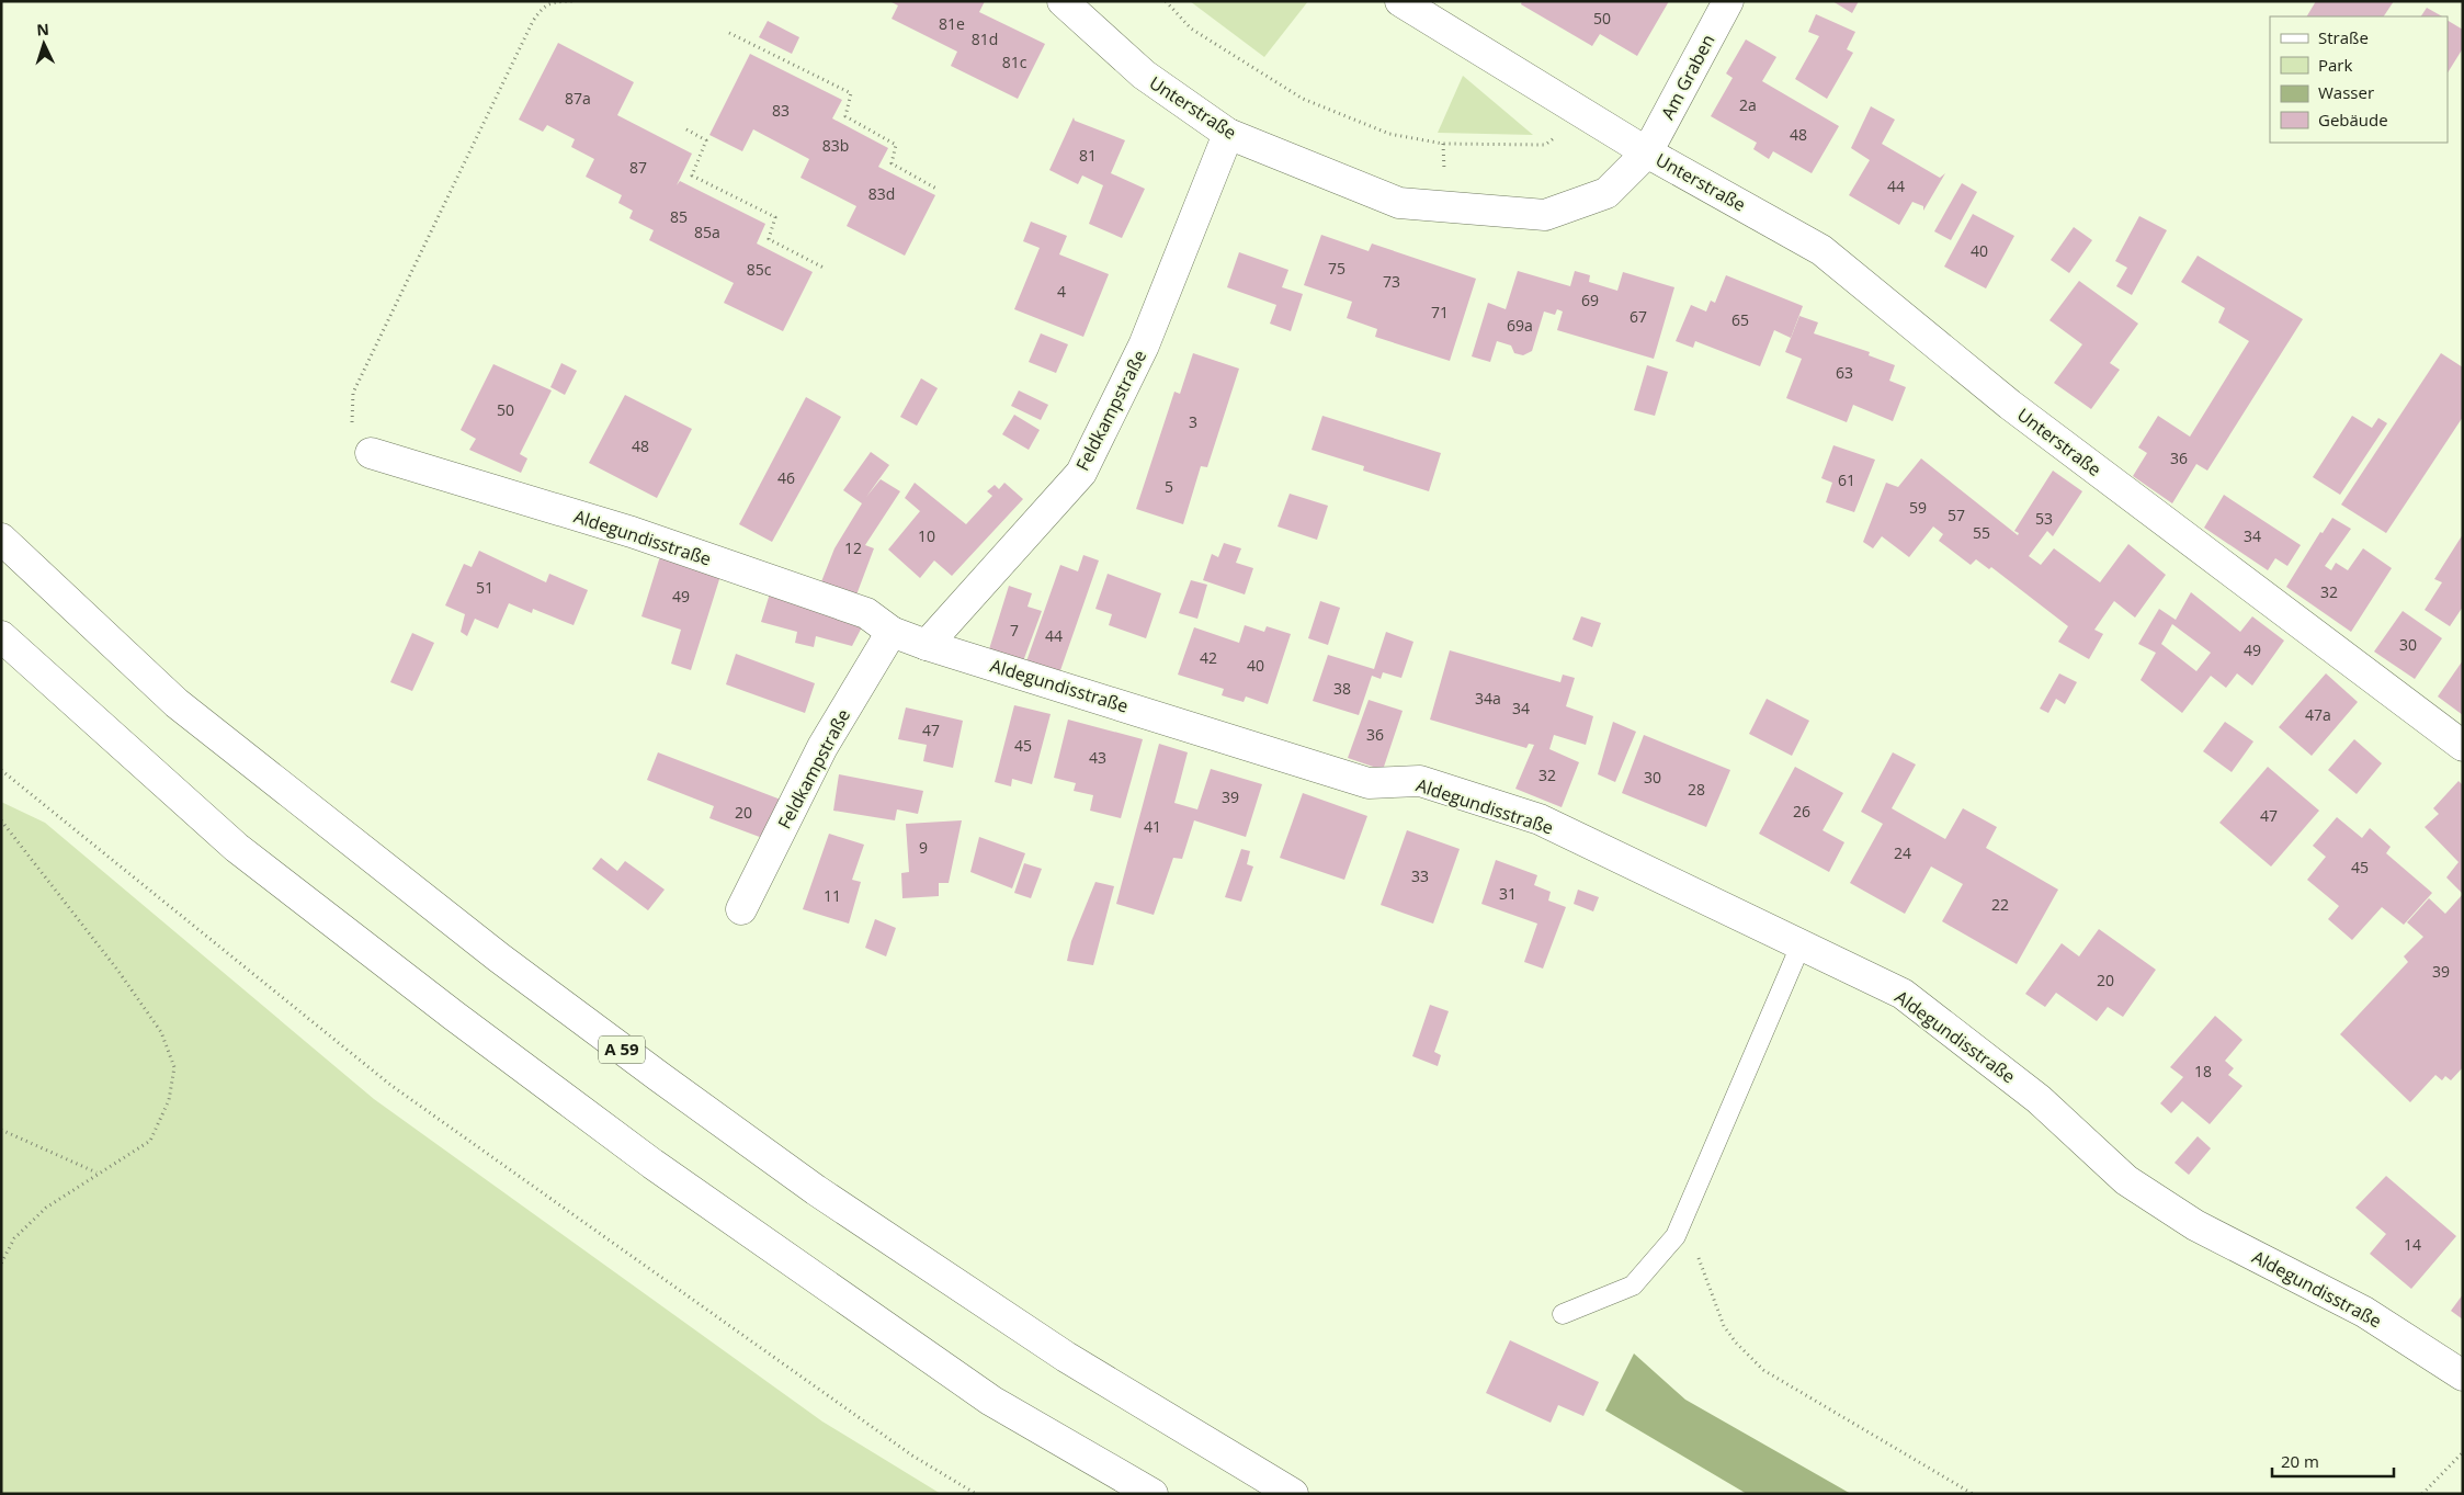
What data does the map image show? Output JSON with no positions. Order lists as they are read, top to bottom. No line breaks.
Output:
{"streets":{"main road":["Am Graben","Unterstraße","Feldkampstraße","Aldegundisstraße","A 59"]},"crossings":[["Am Graben","Unterstraße"],["Unterstraße","Feldkampstraße"],["Feldkampstraße","Aldegundisstraße"]],"house_numbers":["50","81e","81d","81c","87a","2a","83","48","83b","81","87","44","83d","85","85a","40","75","85c","73","4","69","71","67","65","69a","63","50","3","48","36","46","61","5","59","57","53","55","10","34","12","51","32","49","7","44","30","49","42","40","38","34a","34","47a","47","36","45","43","32","30","28","39","26","20","47","41","9","24","45","33","31","11","22","39","20","18","14"],"legend":["Straße","Park","Wasser","Gebäude"],"scale_bar":"20 m","north":"top"}
